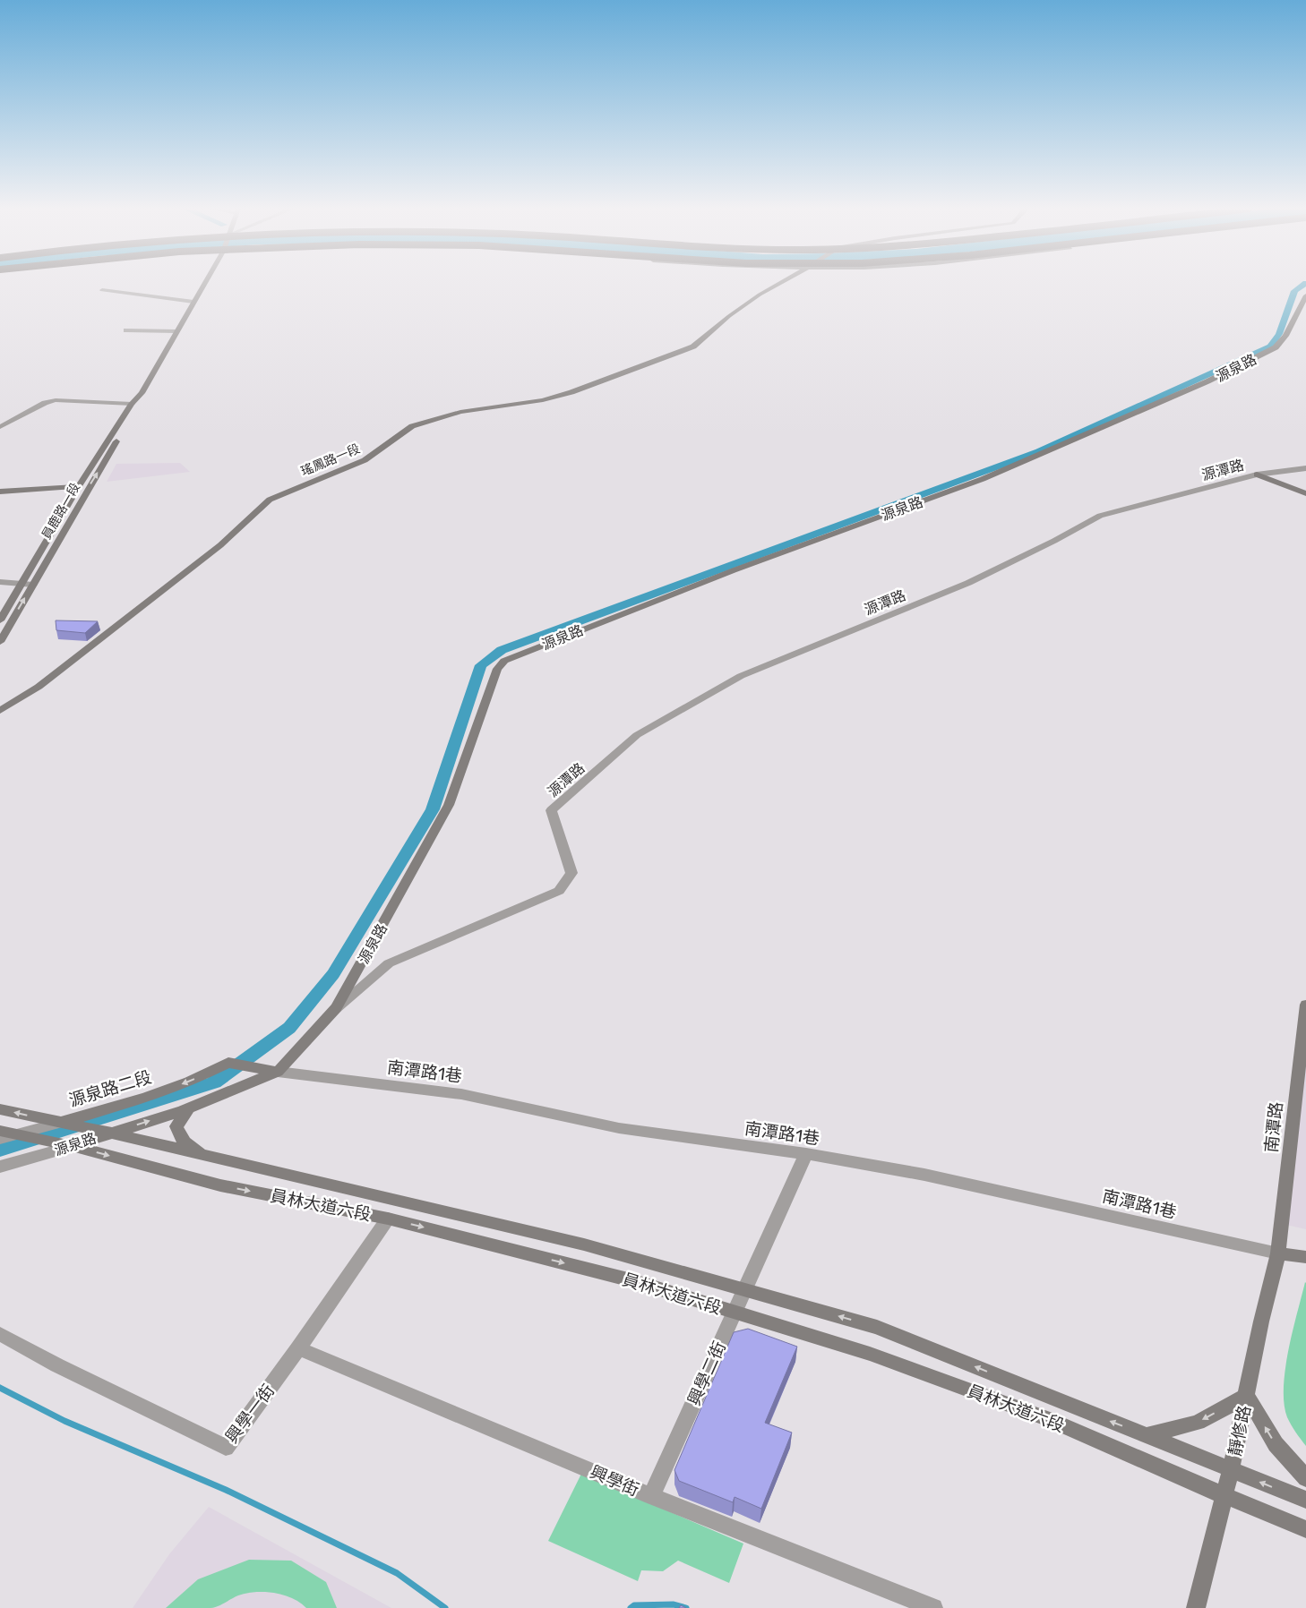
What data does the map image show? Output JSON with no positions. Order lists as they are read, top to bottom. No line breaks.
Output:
{"streets":{"main road":["源泉路","瑤鳳路一段","員鹿路一段","源泉路二段","南潭路","員林大道六段","靜修路"],"street":["源潭路","南潭路1巷","興學二街","興學一街","興學街"]},"crossings":[["源泉路","源潭路"],["源泉路","南潭路1巷"],["源泉路","源泉路二段"],["源泉路","員林大道六段"],["南潭路1巷","源泉路二段"],["南潭路1巷","南潭路"],["南潭路1巷","興學二街"],["南潭路1巷","靜修路"],["源泉路二段","員林大道六段"],["南潭路","靜修路"],["員林大道六段","興學二街"],["員林大道六段","興學一街"],["員林大道六段","靜修路"],["興學二街","興學街"],["興學一街","興學街"]],"one_way":["源泉路二段"]}
